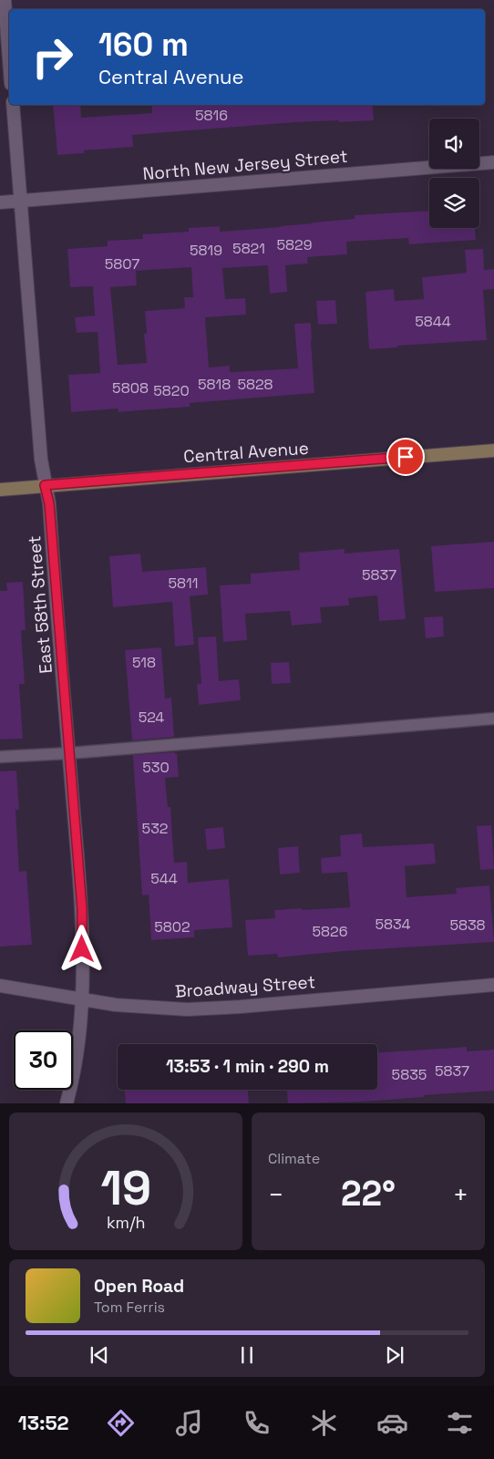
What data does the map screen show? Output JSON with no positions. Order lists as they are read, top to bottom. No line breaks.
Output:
{"streets":{"main road":["Central Avenue"],"street":["North New Jersey Street","East 58th Street","Broadway Street"]},"crossings":[["North New Jersey Street","East 58th Street"],["Central Avenue","East 58th Street"],["East 58th Street","Broadway Street"]],"house_numbers":["5816","5829","5821","5819","5807","5844","5818","5828","5808","5820","5837","5811","518","524","530","532","544","5834","5838","5802","5826","5837","5835"],"page":{"turn":["160 m","Central Avenue"],"limit":"30","trip":"13:53 · 1 min · 290 m","tile":"Climate","heat":["−","22°","+"],"song":["Open Road","Tom Ferris"],"tabs":"13:52","gauge":["19","km/h"]}}
